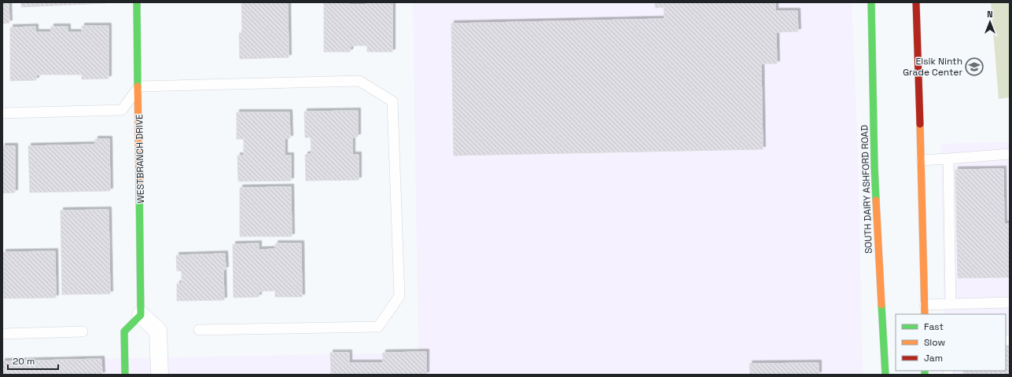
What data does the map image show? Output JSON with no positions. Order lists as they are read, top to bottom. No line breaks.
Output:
{"streets":{"main road":["WESTBRANCH DRIVE","SOUTH DAIRY ASHFORD ROAD"]},"places":{"school or university":["Elsik Ninth Grade Center"]},"legend":["Fast","Slow","Jam"],"scale_bar":"20 m","north":"top"}
